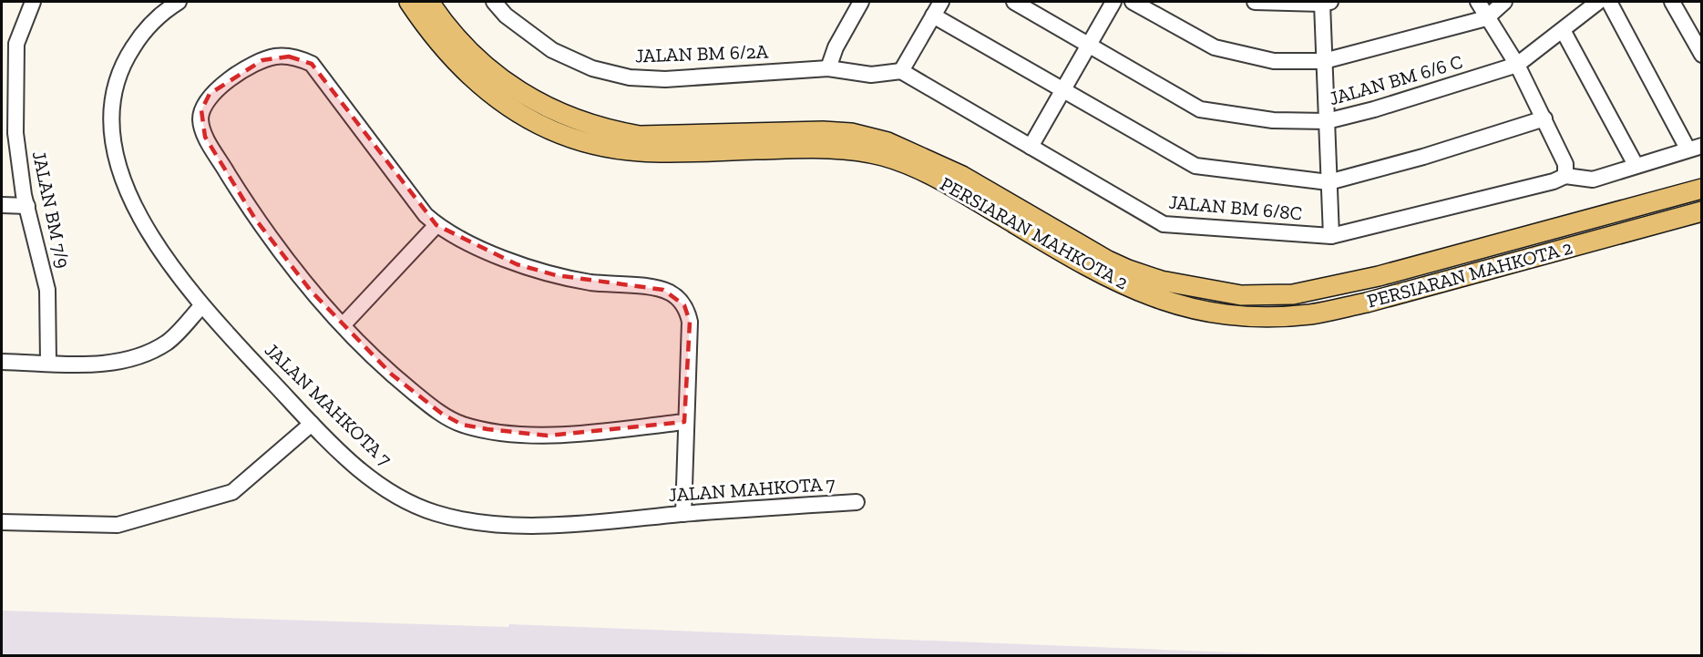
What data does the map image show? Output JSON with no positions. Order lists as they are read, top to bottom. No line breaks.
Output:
{"streets":{"main road":["PERSIARAN MAHKOTA 2"],"street":["JALAN BM 6/2A","JALAN BM 6/6 C","JALAN BM 6/8C","JALAN BM 7/9","JALAN MAHKOTA 7"]},"crossings":[["JALAN BM 6/2A","JALAN BM 6/8C"]]}
